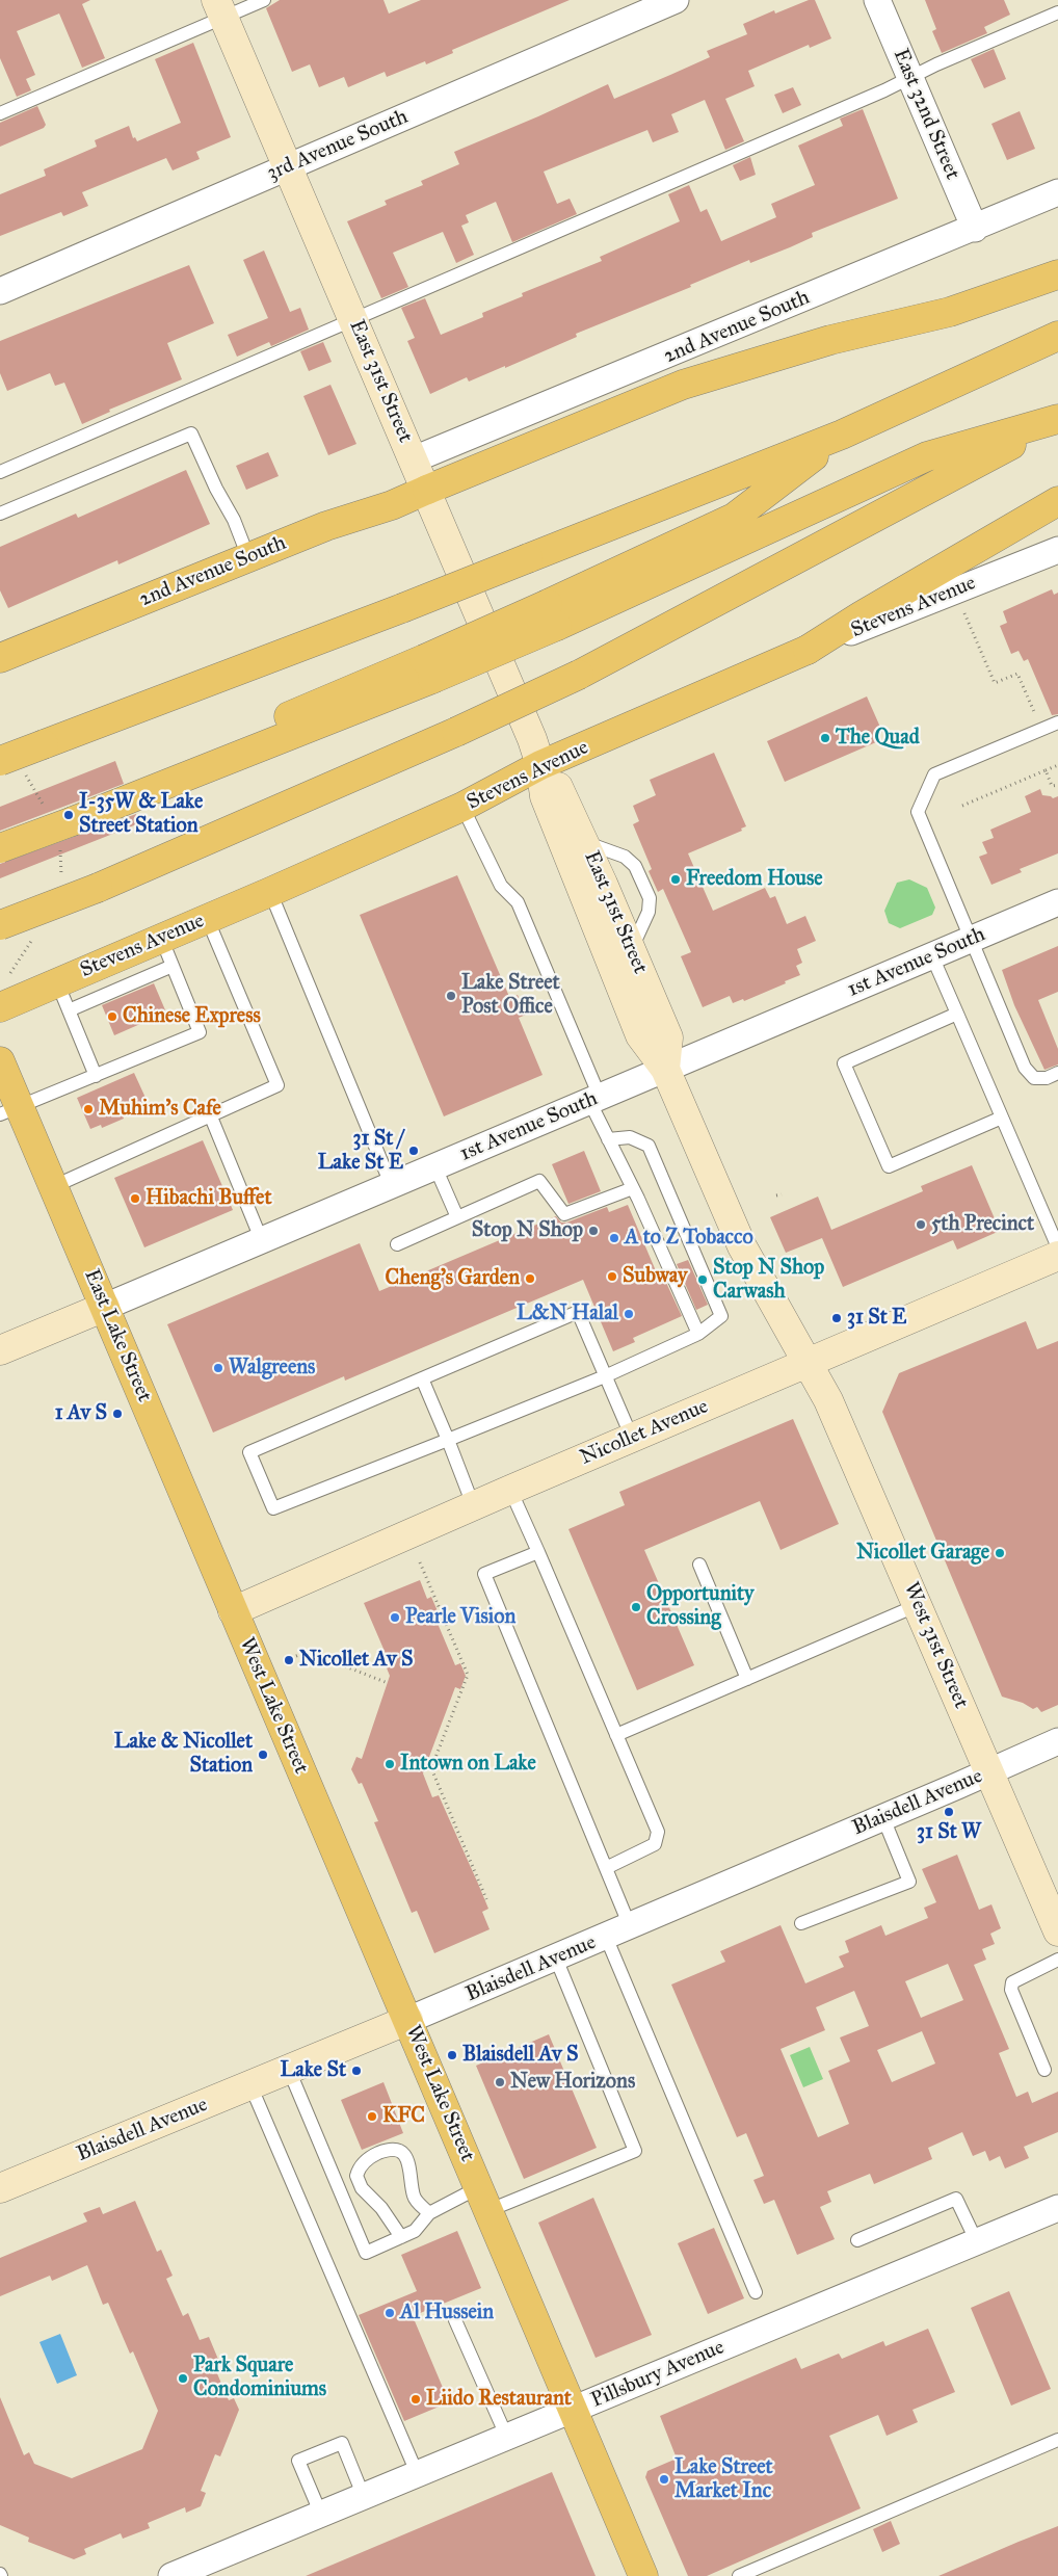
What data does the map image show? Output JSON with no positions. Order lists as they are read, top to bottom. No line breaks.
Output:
{"streets":{"main road":["2nd Avenue South","Stevens Avenue","East Lake Street","West Lake Street"],"street":["East 32nd Street","3rd Avenue South","East 31st Street","1st Avenue South","Nicollet Avenue","West 31st Street","Blaisdell Avenue","Pillsbury Avenue"]},"crossings":[["East 32nd Street","2nd Avenue South"],["3rd Avenue South","East 31st Street"],["2nd Avenue South","East 31st Street"],["East 31st Street","Stevens Avenue"],["East 31st Street","1st Avenue South"],["East 31st Street","Nicollet Avenue"],["East 31st Street","West 31st Street"],["1st Avenue South","East Lake Street"],["East Lake Street","Nicollet Avenue"],["East Lake Street","West Lake Street"],["Nicollet Avenue","West 31st Street"],["Nicollet Avenue","West Lake Street"],["West 31st Street","Blaisdell Avenue"],["West Lake Street","Blaisdell Avenue"],["West Lake Street","Pillsbury Avenue"]],"places":["The Quad","I-35W & Lake Street Station","Freedom House","Lake Street Post Office","Chinese Express","Muhim's Cafe","31 St / Lake St E","Hibachi Buffet","5th Precinct","Stop N Shop","A to Z Tobacco","Subway","Cheng's Garden","Stop N Shop Carwash","L&N Halal","31 St E","Walgreens","1 Av S","Nicollet Garage","Opportunity Crossing","Pearle Vision","Nicollet Av S","Lake & Nicollet Station","Intown on Lake","31 St W","Blaisdell Av S","Lake St","New Horizons","KFC","Al Hussein","Park Square Condominiums","Liido Restaurant","Lake Street Market Inc"]}
